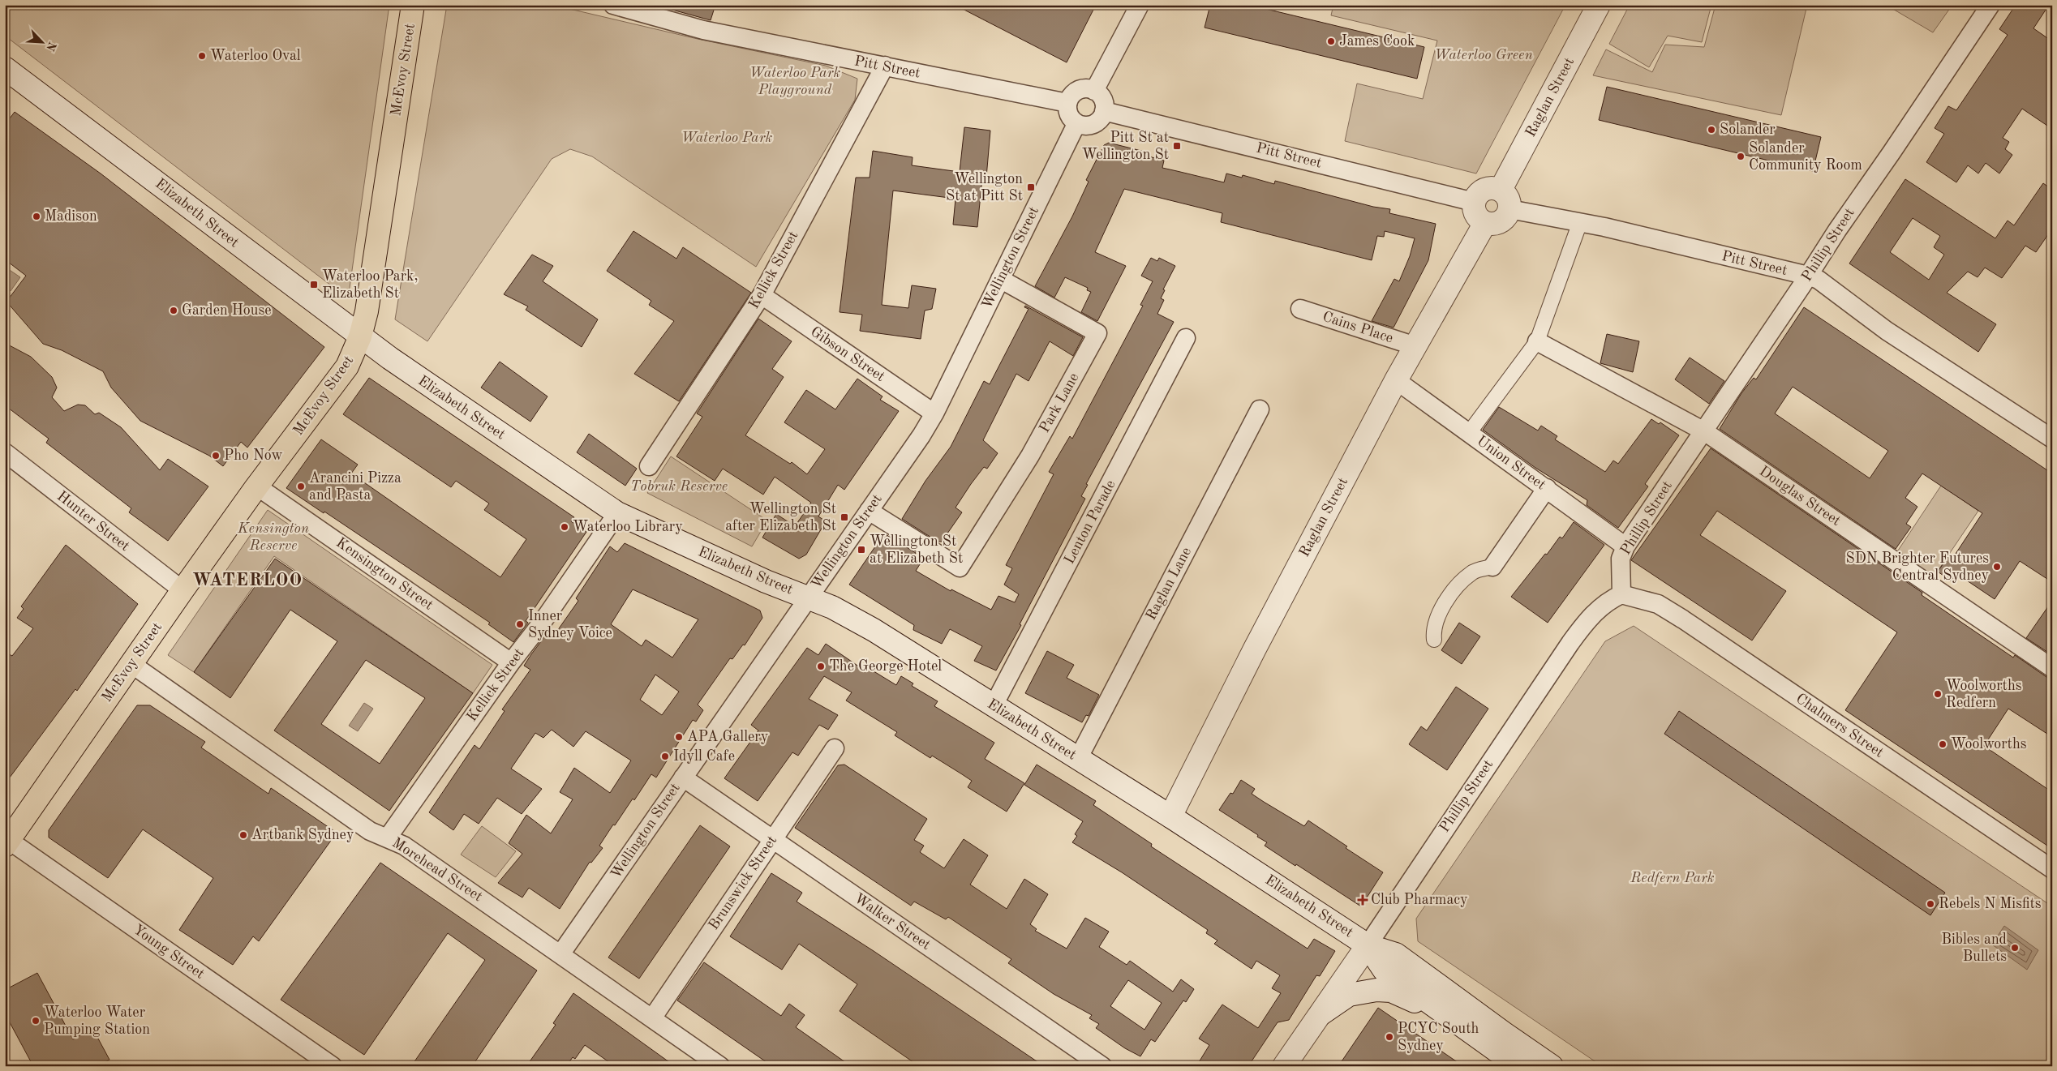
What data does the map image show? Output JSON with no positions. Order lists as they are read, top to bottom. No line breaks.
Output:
{"streets":{"main road":["McEvoy Street","Raglan Street","Elizabeth Street","Phillip Street"],"street":["Pitt Street","Wellington Street","Kellick Street","Cains Place","Gibson Street","Park Lane","Union Street","Douglas Street","Hunter Street","Lenton Parade","Kensington Street","Raglan Lane","Chalmers Street","Morehead Street","Brunswick Street","Walker Street","Young Street"]},"crossings":[["Pitt Street","Raglan Street"],["Pitt Street","Phillip Street"],["Pitt Street","Wellington Street"],["Pitt Street","Kellick Street"],["McEvoy Street","Elizabeth Street"],["McEvoy Street","Hunter Street"],["McEvoy Street","Kensington Street"],["McEvoy Street","Morehead Street"],["McEvoy Street","Young Street"],["Raglan Street","Elizabeth Street"],["Raglan Street","Cains Place"],["Raglan Street","Union Street"],["Elizabeth Street","Phillip Street"],["Elizabeth Street","Wellington Street"],["Elizabeth Street","Kellick Street"],["Elizabeth Street","Lenton Parade"],["Elizabeth Street","Raglan Lane"],["Phillip Street","Union Street"],["Phillip Street","Douglas Street"],["Phillip Street","Chalmers Street"],["Wellington Street","Gibson Street"],["Wellington Street","Park Lane"],["Wellington Street","Morehead Street"],["Wellington Street","Walker Street"],["Kellick Street","Gibson Street"],["Kellick Street","Kensington Street"],["Kellick Street","Morehead Street"],["Morehead Street","Brunswick Street"],["Brunswick Street","Walker Street"]],"districts":["WATERLOO"],"parks":["Waterloo Green","Waterloo Park Playground","Waterloo Park","Tobruk Reserve","Kensington Reserve","Redfern Park"],"places":{"other":["James Cook","Waterloo Oval","Solander","Solander Community Room","Madison","Garden House","Pho Now","Arancini Pizza and Pasta","Waterloo Library","SDN Brighter Futures Central Sydney","Inner Sydney Voice","The George Hotel","Woolworths Redfern","APA Gallery","Woolworths","Idyll Cafe","Artbank Sydney","Rebels N Misfits","Bibles and Bullets","Waterloo Water Pumping Station","PCYC South Sydney"],"transit":["Pitt St at Wellington St","Wellington St at Pitt St","Waterloo Park, Elizabeth St","Wellington St after Elizabeth St","Wellington St at Elizabeth St"],"health":["Club Pharmacy"]},"north":"bottom right"}
